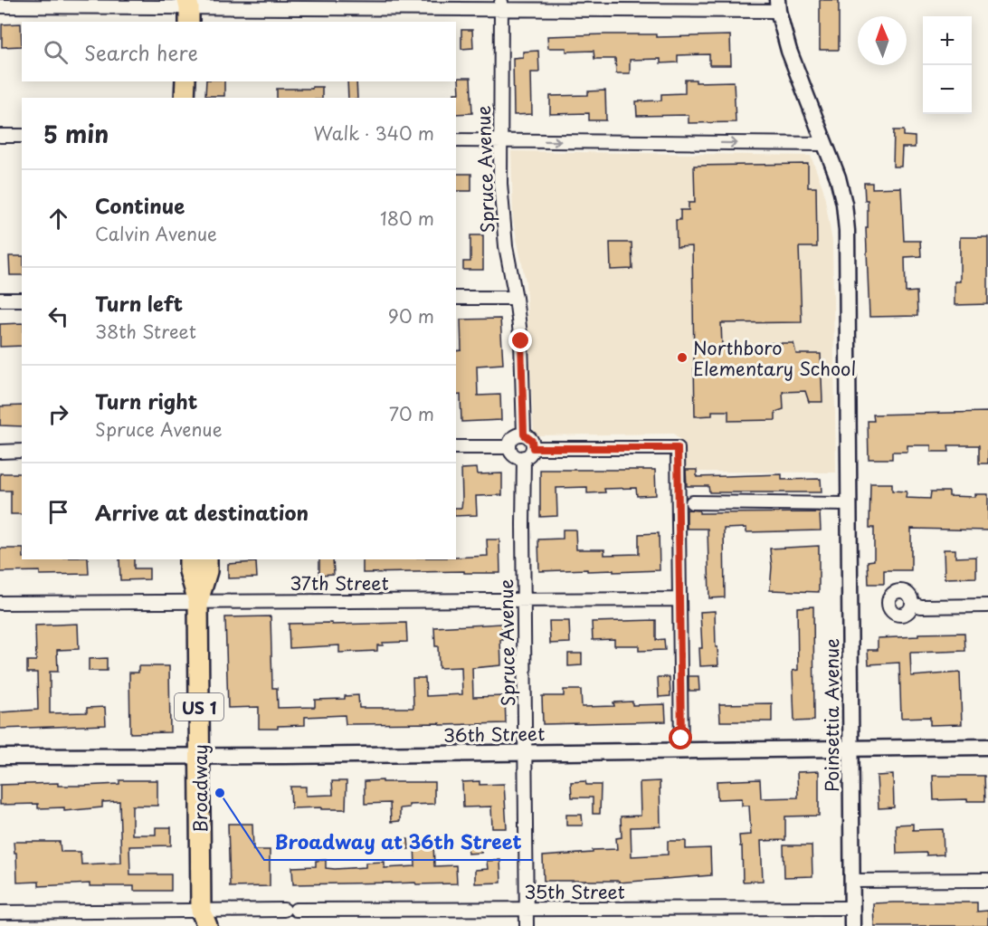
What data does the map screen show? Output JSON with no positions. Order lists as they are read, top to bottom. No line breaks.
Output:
{"streets":{"main road":["US 1","Broadway"],"street":["Spruce Avenue","37th Street","Poinsettia Avenue","36th Street","35th Street"]},"crossings":[["Spruce Avenue","37th Street"],["Spruce Avenue","36th Street"],["Spruce Avenue","35th Street"],["37th Street","Broadway"],["Poinsettia Avenue","36th Street"],["Poinsettia Avenue","35th Street"],["36th Street","Broadway"],["Broadway","35th Street"]],"places":["Northboro Elementary School","Broadway at 36th Street"],"north":"top","page":{"map_buttons":["+","−"],"search":"Search here","heading":["5 min","Walk · 340 m"],"list":[["Continue","Calvin Avenue","180 m"],["Turn left","38th Street","90 m"],["Turn right","Spruce Avenue","70 m"],"Arrive at destination"]}}
